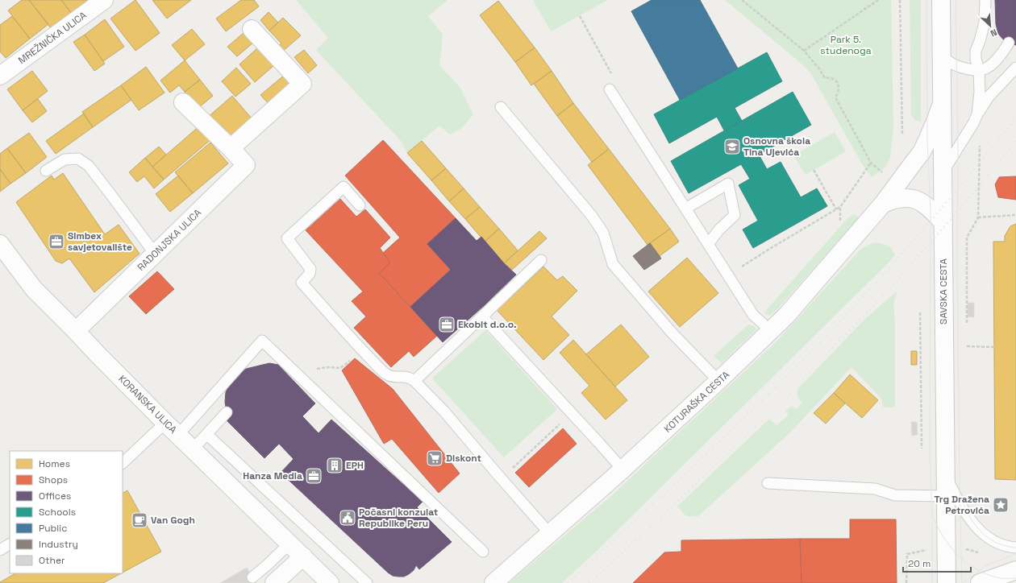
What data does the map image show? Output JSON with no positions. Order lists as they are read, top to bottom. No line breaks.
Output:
{"streets":{"street":["MREŽNIČKA ULICA","RADONJSKA ULICA","SAVSKA CESTA","KOTURAŠKA CESTA","KORANSKA ULICA"]},"crossings":[["RADONJSKA ULICA","KORANSKA ULICA"],["SAVSKA CESTA","KOTURAŠKA CESTA"]],"parks":["Park 5. studenoga"],"places":{"school or university":["Osnovna škola Tina Ujevića"],"office":["Simbex savjetovalište","Ekobit d.o.o.","Hanza Media"],"supermarket":["Diskont"],"building":["EPH"],"place":["Trg Dražena Petrovića"],"public building":["Počasni konzulat Republike Peru"],"cafe":["Van Gogh"]},"legend":["Homes","Shops","Offices","Schools","Public","Industry","Other"],"scale_bar":"20 m","north":"bottom right"}
